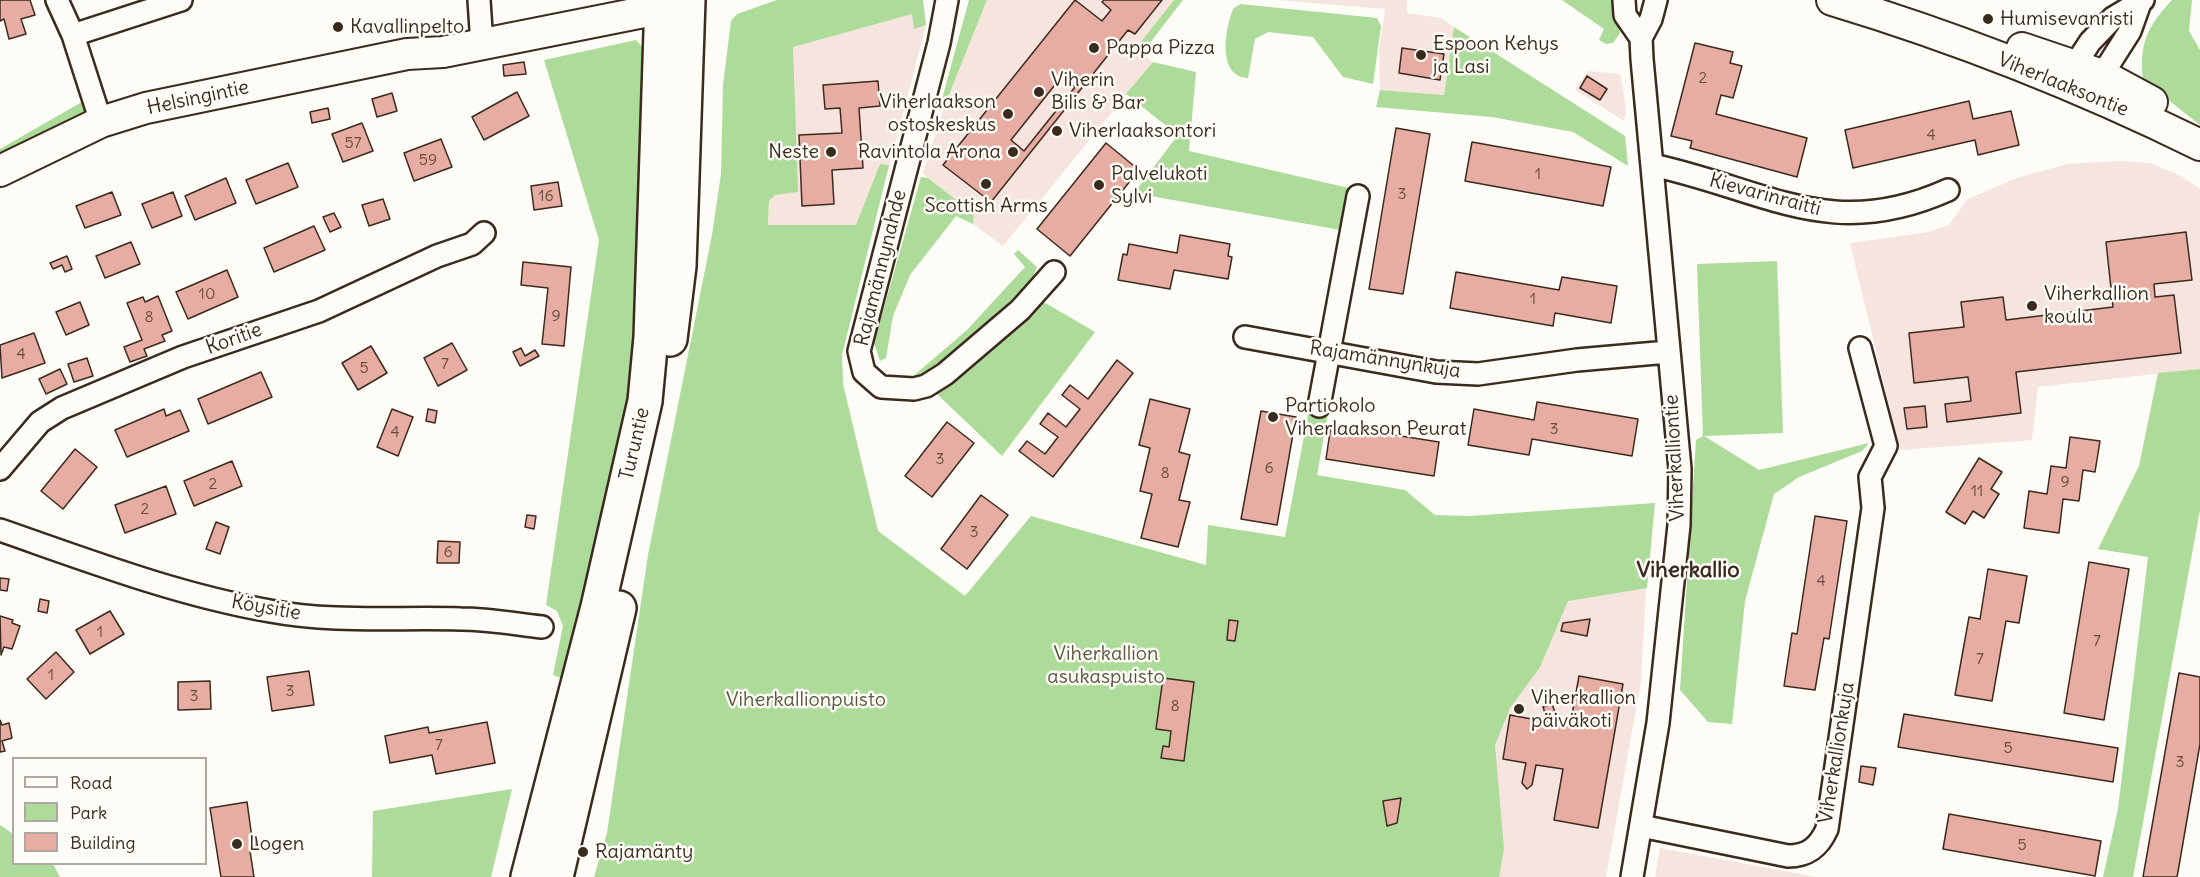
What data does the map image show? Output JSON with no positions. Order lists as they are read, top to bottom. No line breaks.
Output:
{"streets":{"main road":["Viherlaaksontie","Helsingintie","Turuntie"],"street":["Kievarinraitti","Rajamännynahde","Koritie","Rajamännynkuja","Viherkalliontie","Köysitie","Viherkallionkuja"]},"crossings":[["Helsingintie","Turuntie"],["Kievarinraitti","Viherkalliontie"],["Rajamännynkuja","Viherkalliontie"],["Viherkalliontie","Viherkallionkuja"]],"districts":["Viherkallio"],"parks":["Viherkallion asukaspuisto","Viherkallionpuisto"],"places":["Humisevanristi","Kavallinpelto","Pappa Pizza","Espoon Kehys ja Lasi","Viherin Bilis & Bar","Viherlaakson ostoskeskus","Viherlaaksontori","Neste","Ravintola Arona","Scottish Arms","Palvelukoti Sylvi","Viherkallion koulu","Partiokolo Viherlaakson Peurat","Viherkallion päiväkoti","Logen","Rajamänty"],"house_numbers":["2","4","57","59","1","3","16","10","1","9","8","4","7","5","3","4","3","6","8","9","2","11","2","3","6","4","1","7","7","1","3","3","8","7","5","3","5"],"legend":["Road","Park","Building"]}
